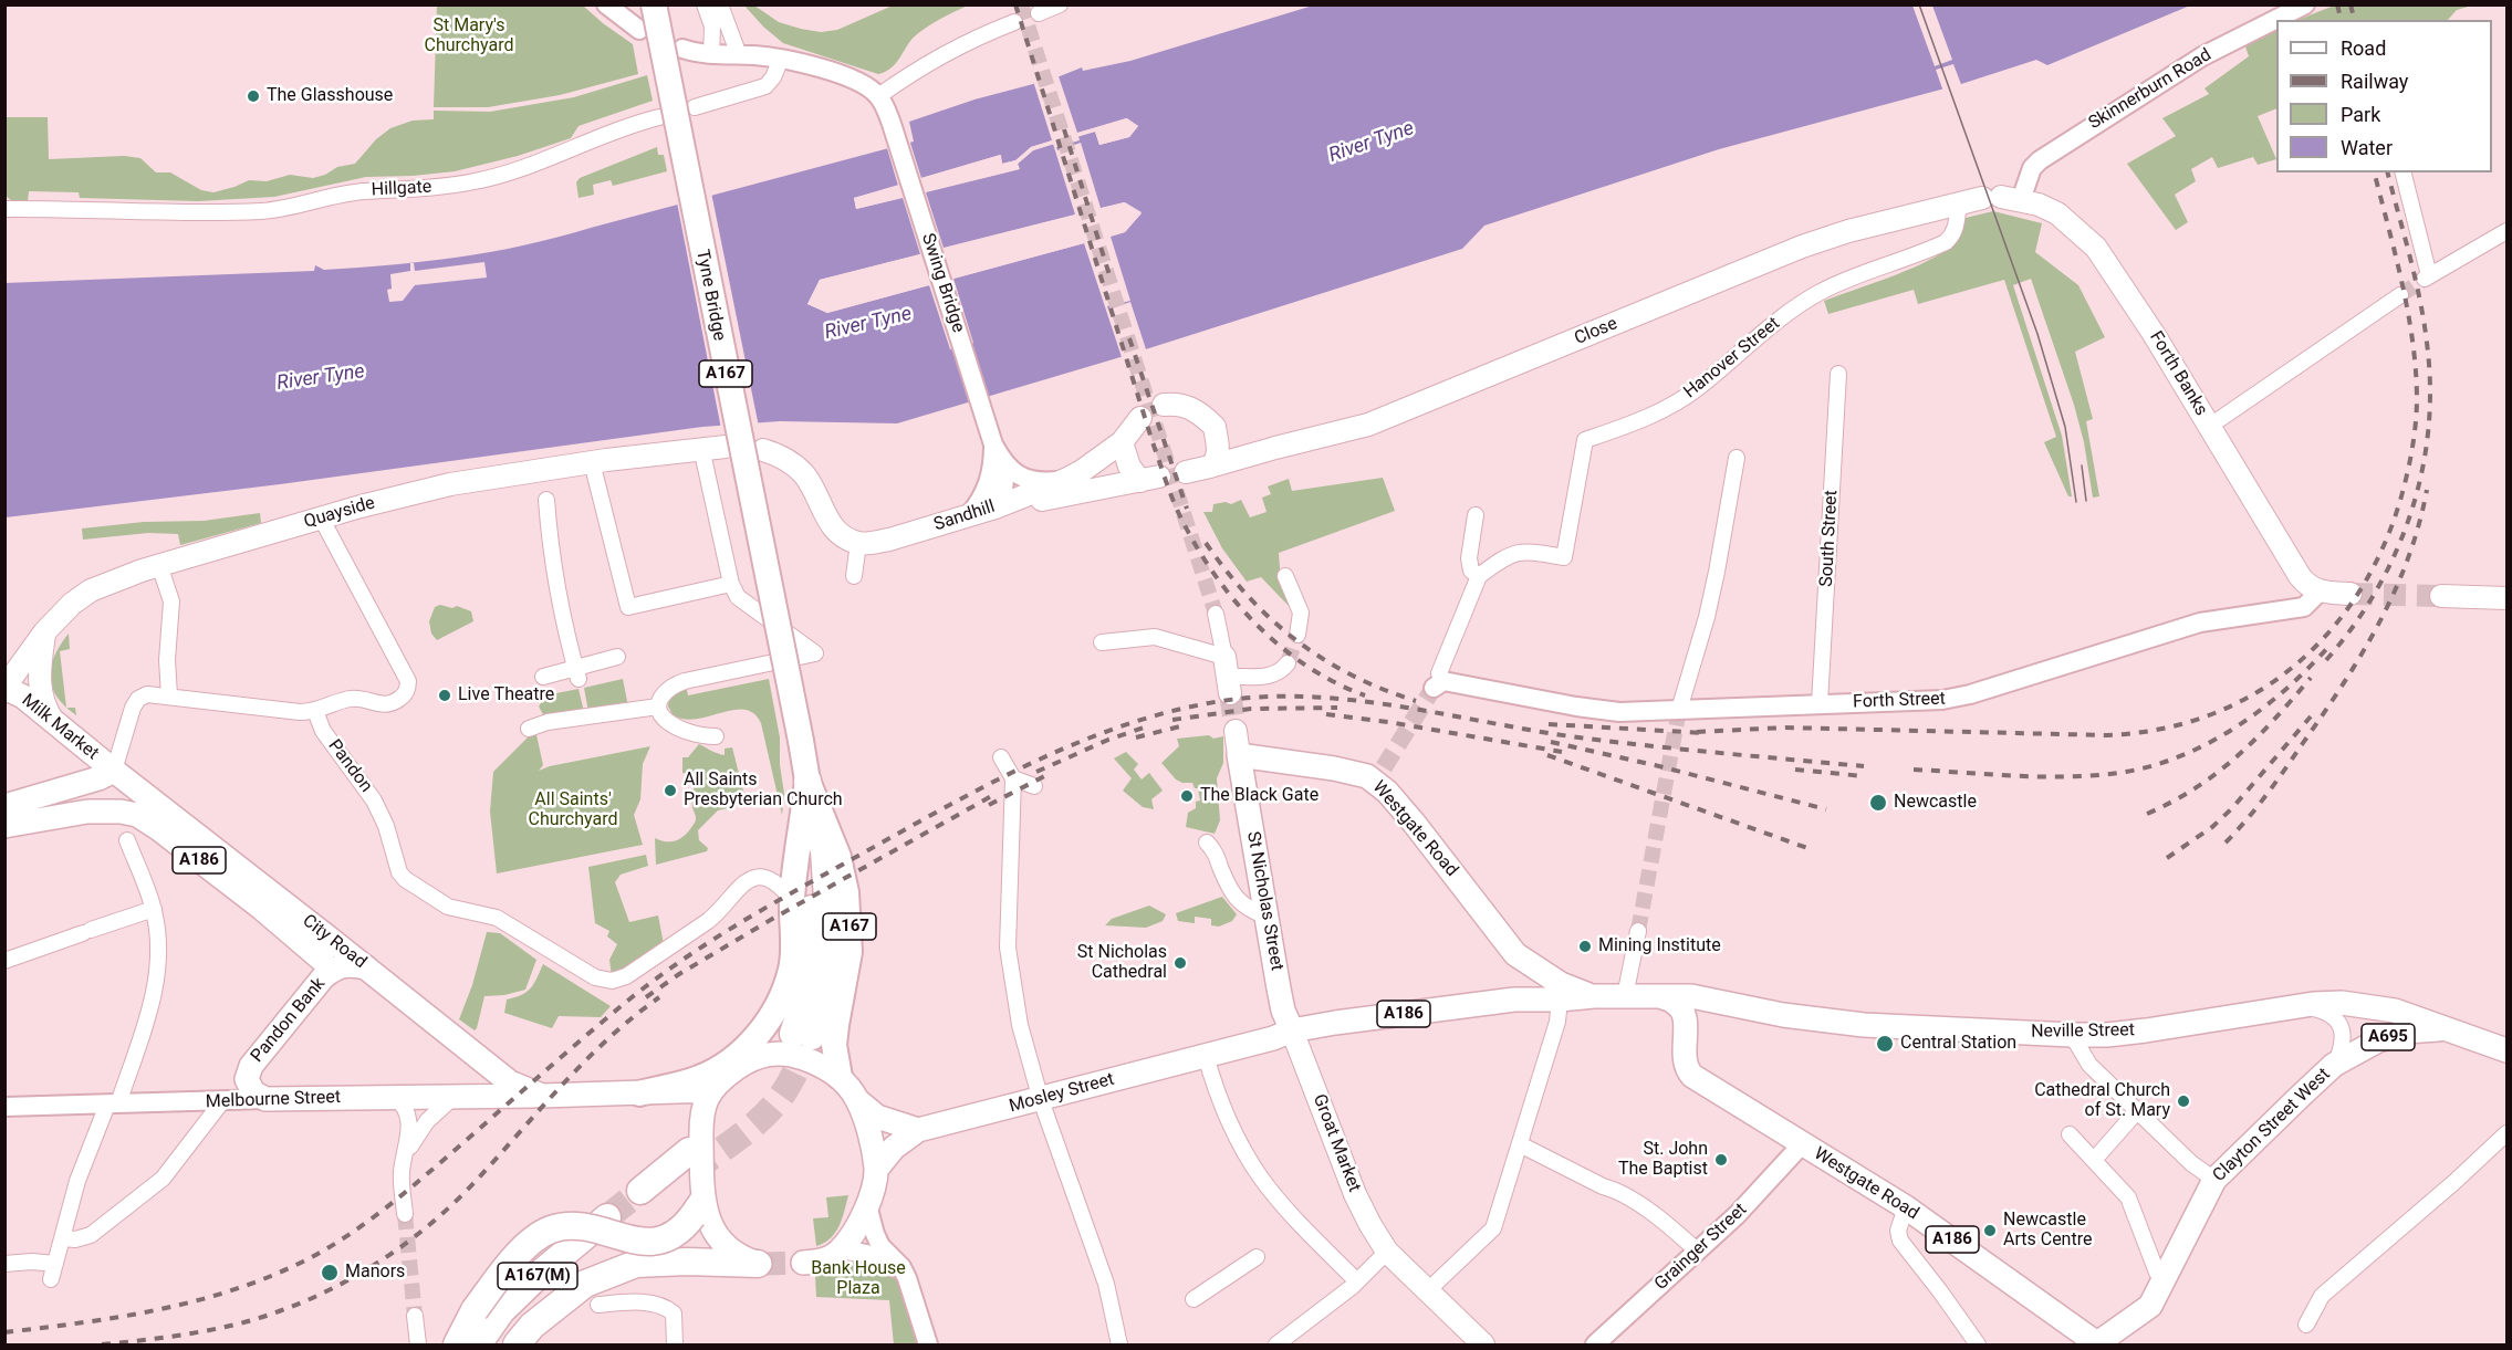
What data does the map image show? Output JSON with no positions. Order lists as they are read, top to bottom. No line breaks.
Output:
{"streets":{"highway":["Tyne Bridge","A167","A167(M)"],"main road":["Close","Forth Banks","Quayside","Sandhill","Milk Market","Westgate Road","A186","St Nicholas Street","City Road","Pandon Bank","Neville Street","A695","Mosley Street","Melbourne Street","Clayton Street West","Groat Market"],"street":["Skinnerburn Road","Hillgate","Swing Bridge","Hanover Street","South Street","Forth Street","Pandon","Grainger Street"]},"crossings":[["Skinnerburn Road","Close"],["Skinnerburn Road","Forth Banks"],["Tyne Bridge","A167"],["Close","Hanover Street"],["Close","Forth Banks"],["A167","Pandon"],["A167","City Road"],["Forth Banks","Forth Street"],["Quayside","Milk Market"],["South Street","Forth Street"],["Milk Market","City Road"],["Westgate Road","A186"],["Westgate Road","St Nicholas Street"],["Westgate Road","Neville Street"],["Westgate Road","Clayton Street West"],["Westgate Road","Grainger Street"],["A186","St Nicholas Street"],["A186","Neville Street"],["A186","Mosley Street"],["A186","Groat Market"],["St Nicholas Street","Groat Market"],["City Road","Pandon Bank"],["City Road","Melbourne Street"],["Pandon Bank","Melbourne Street"],["Neville Street","Clayton Street West"]],"water":["River Tyne"],"parks":["St Mary's Churchyard","All Saints' Churchyard","Bank House Plaza"],"places":["The Glasshouse","Live Theatre","All Saints Presbyterian Church","The Black Gate","Newcastle","Mining Institute","St Nicholas Cathedral","Central Station","Cathedral Church of St. Mary","St. John The Baptist","Newcastle Arts Centre","Manors"],"legend":["Road","Railway","Park","Water"]}
